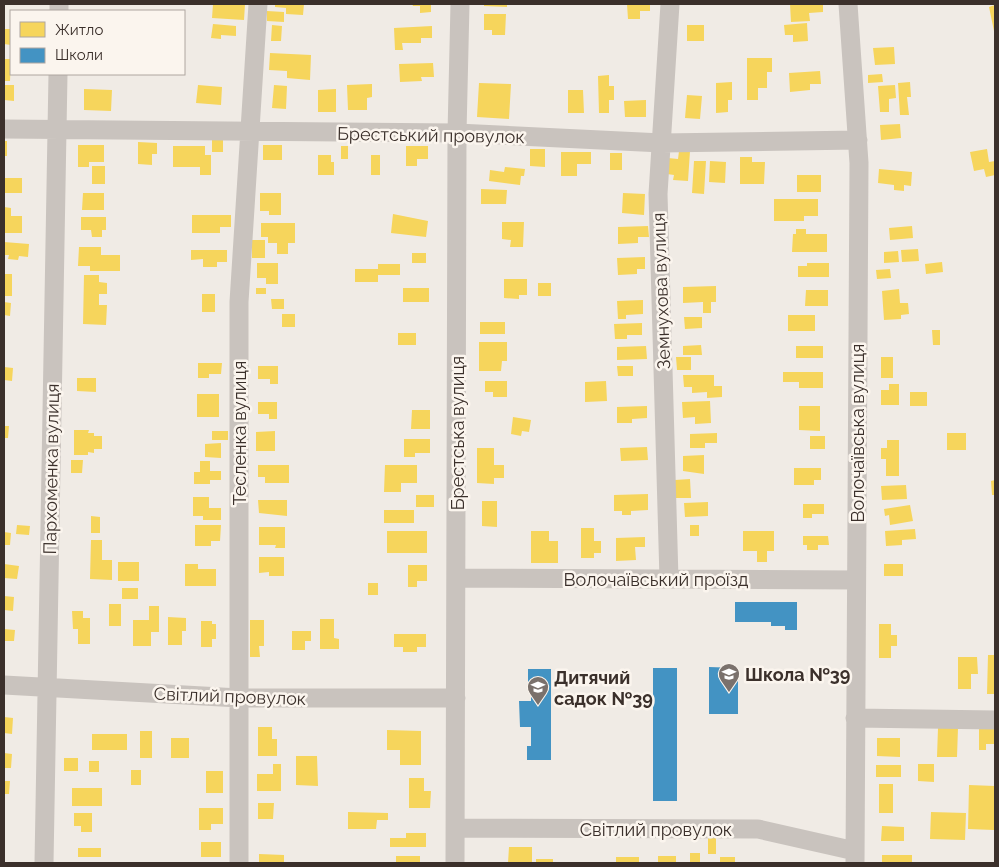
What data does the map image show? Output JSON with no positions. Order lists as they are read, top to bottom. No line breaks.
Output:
{"streets":{"street":["Брестський провулок","Земнухова вулиця","Тесленка вулиця","Брестська вулиця","Волочаївська вулиця","Пархоменка вулиця","Волочаївський проїзд","Світлий провулок"]},"crossings":[["Брестський провулок","Земнухова вулиця"],["Брестський провулок","Тесленка вулиця"],["Брестський провулок","Брестська вулиця"],["Брестський провулок","Волочаївська вулиця"],["Брестський провулок","Пархоменка вулиця"],["Земнухова вулиця","Волочаївський проїзд"],["Тесленка вулиця","Світлий провулок"],["Брестська вулиця","Волочаївський проїзд"],["Брестська вулиця","Світлий провулок"],["Волочаївська вулиця","Волочаївський проїзд"],["Волочаївська вулиця","Світлий провулок"],["Пархоменка вулиця","Світлий провулок"]],"places":{"school or university":["Школа №39","Дитячий садок №39"]},"legend":["Житло","Школи"]}
